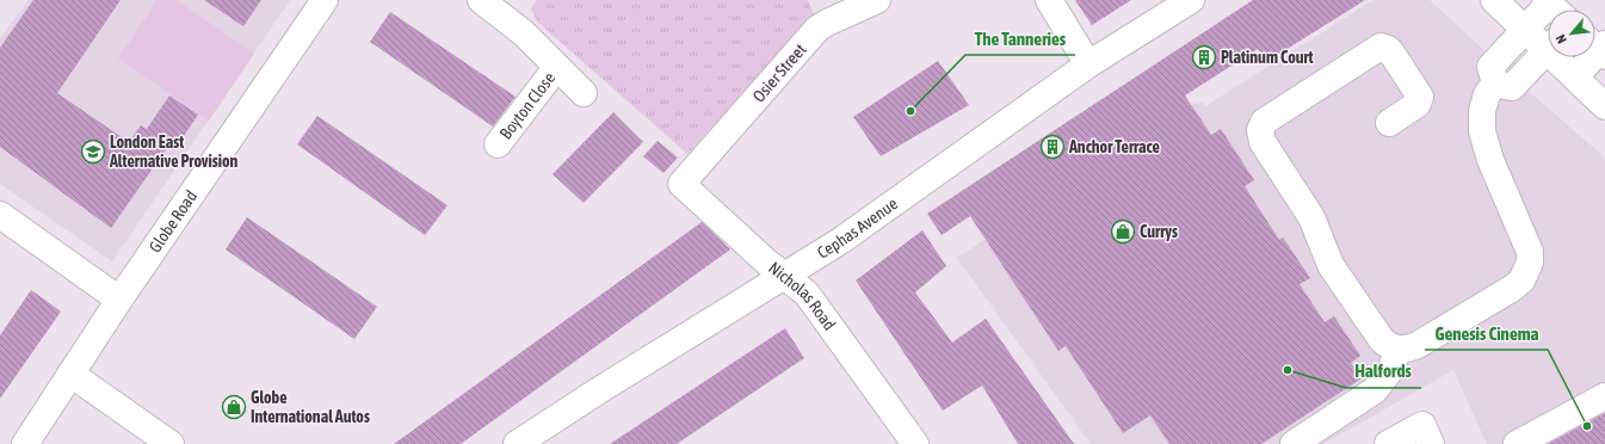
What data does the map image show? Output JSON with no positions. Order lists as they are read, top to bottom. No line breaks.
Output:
{"streets":{"main road":["Osier Street","Boyton Close","Globe Road","Cephas Avenue","Nicholas Road"]},"crossings":[["Osier Street","Nicholas Road"],["Cephas Avenue","Nicholas Road"]],"places":{"building":["Platinum Court","Anchor Terrace"],"other":["The Tanneries","Halfords","Genesis Cinema"],"school or university":["London East Alternative Provision"],"shop":["Currys","Globe International Autos"]},"north":"bottom left"}
